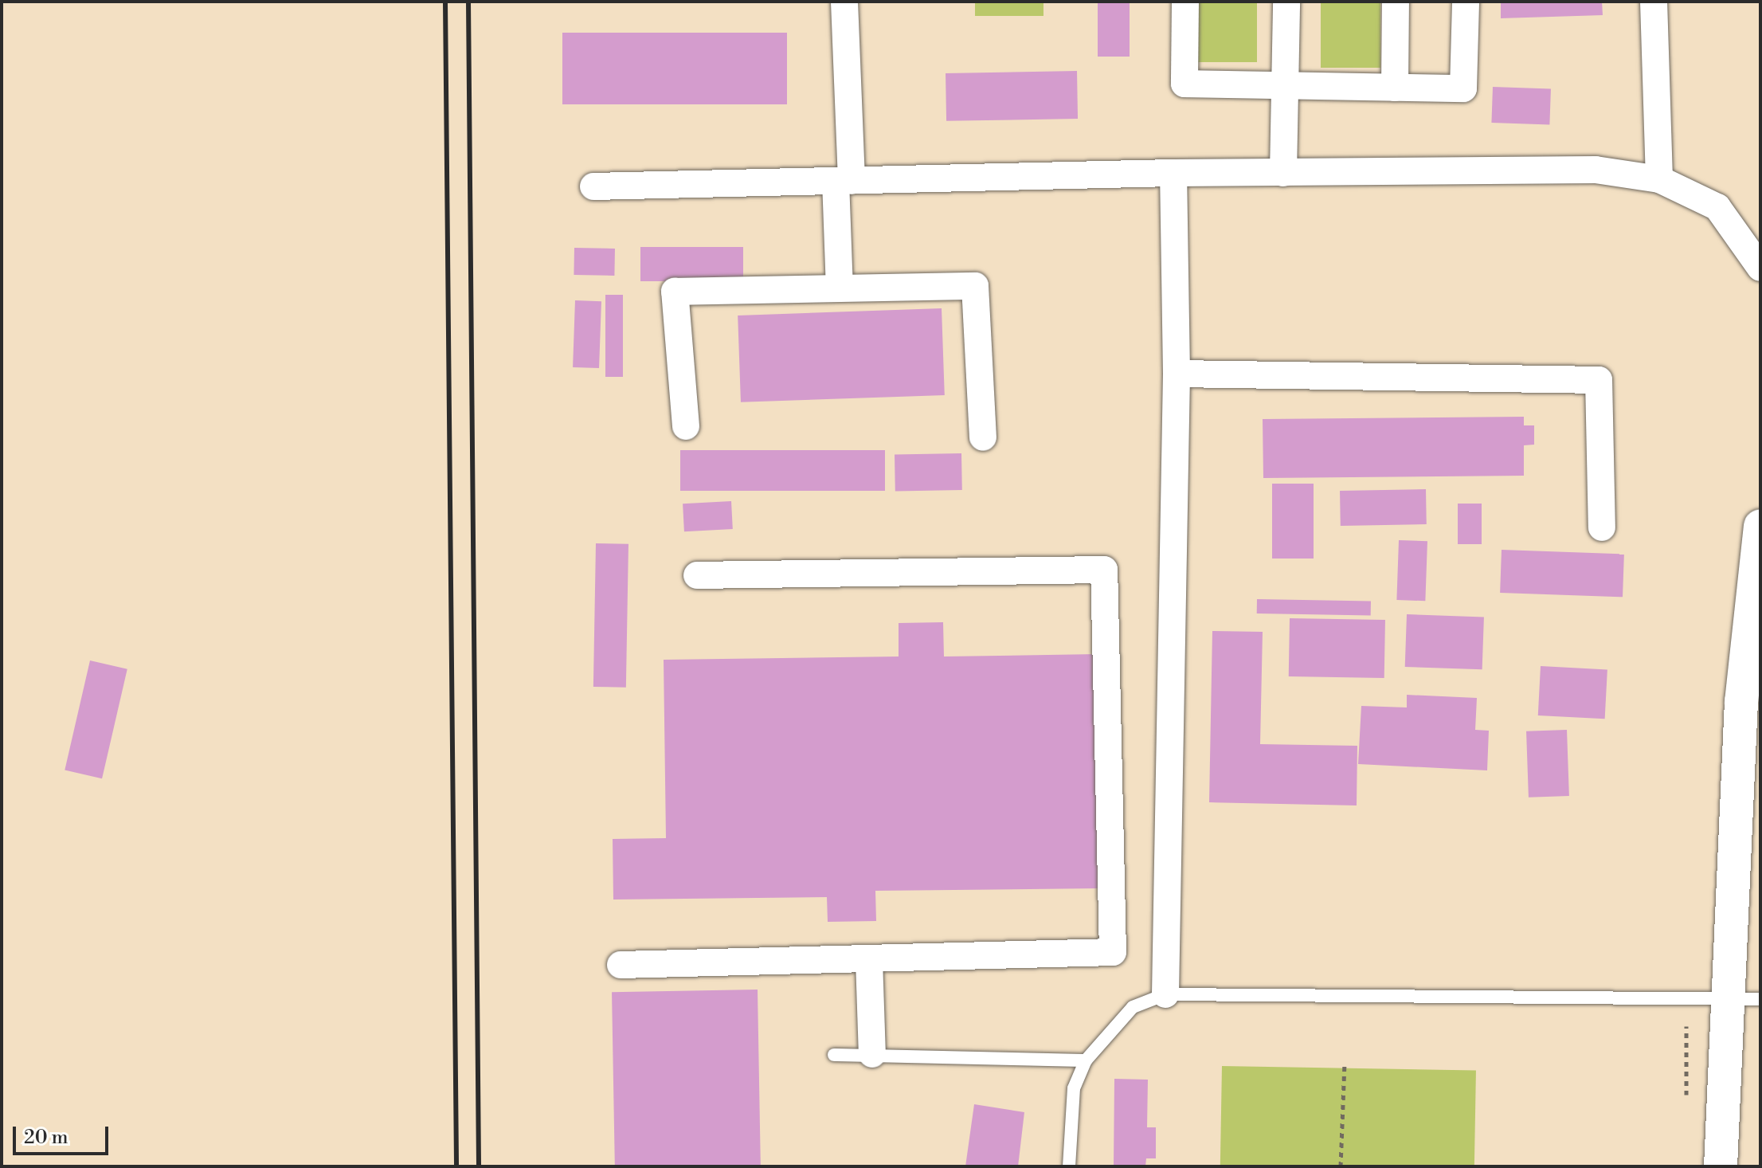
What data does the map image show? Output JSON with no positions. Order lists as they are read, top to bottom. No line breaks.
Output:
{"scale_bar":"20 m"}
